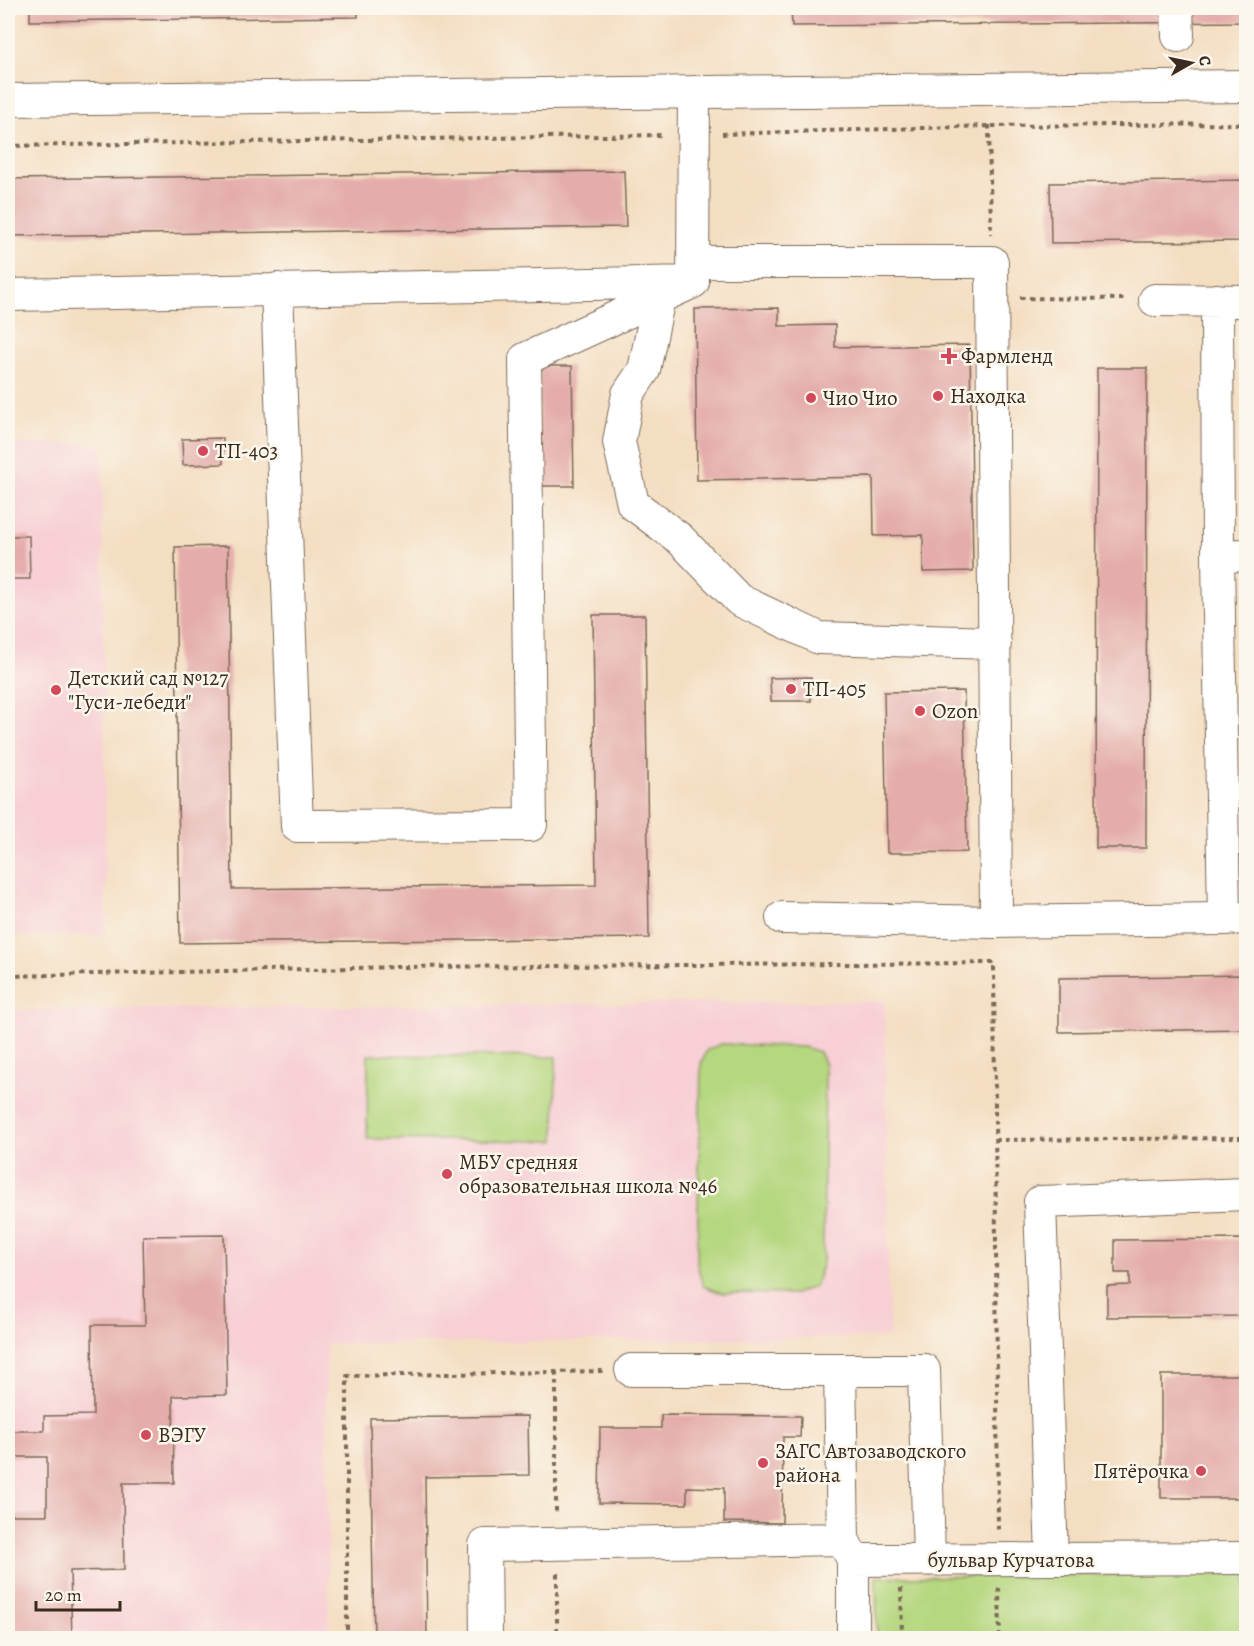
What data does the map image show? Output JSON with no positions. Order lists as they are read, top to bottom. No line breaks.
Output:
{"streets":{"street":["бульвар Курчатова"]},"places":{"health":["Фармленд"],"other":["Находка","Чио Чио","ТП-403","ТП-405","Детский сад №127 \"Гуси-лебеди\"","Ozon","МБУ средняя образовательная школа №46","ВЭГУ","ЗАГС Автозаводского района","Пятёрочка"]},"scale_bar":"20 m","north":"right"}
